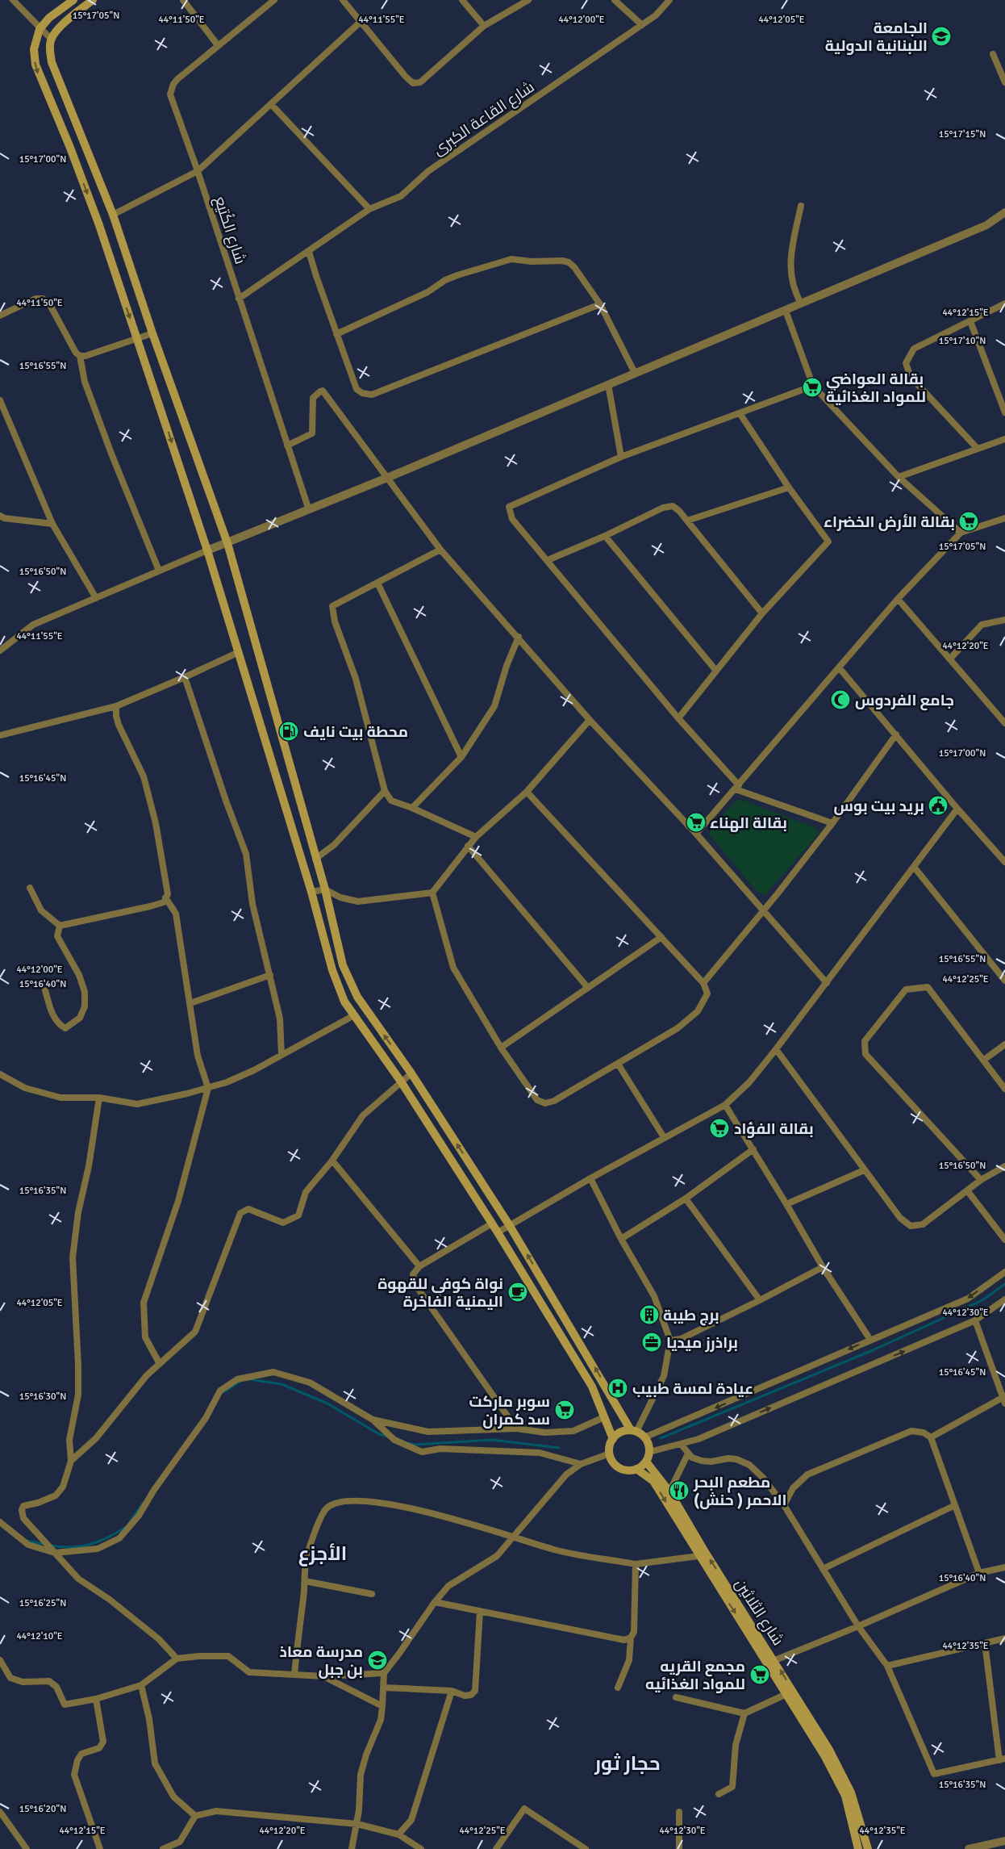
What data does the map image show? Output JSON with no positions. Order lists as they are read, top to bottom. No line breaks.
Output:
{"streets":{"main road":["شارع الثلاثين"],"street":["شارع القاعة الكبرى","شارع الكُتيع"]},"crossings":[["شارع القاعة الكبرى","شارع الكُتيع"]],"districts":["الأجزع","حجار ثور"],"places":{"school or university":["الجامعة اللبنانية الدولية","مدرسة معاذ بن جبل"],"supermarket":["بقالة العواضي للمواد الغذائية","بقالة الأرض الخضراء","بقالة الهناء","بقالة الفؤاد","سوبر ماركت سد كمران","مجمع القريه للمواد الغذائيه"],"mosque":["جامع الفردوس"],"fuel station":["محطة بيت نايف"],"public building":["بريد بيت بوس"],"cafe":["نواة كوفي للقهوة اليمنية الفاخرة"],"building":["برج طيبة"],"office":["براذرز ميديا"],"hospital":["عيادة لمسة طبيب"],"restaurant":["مطعم البحر الاحمر ( حنش)"]},"coordinates":["15°17'05\"N","44°11'50\"E","44°11'55\"E","44°12'00\"E","44°12'05\"E","15°17'15\"N","15°17'00\"N","44°12'15\"E","15°17'10\"N","15°16'55\"N","15°16'50\"N","44°12'20\"E","15°16'45\"N","44°12'25\"E","15°16'40\"N","15°16'35\"N","44°12'30\"E","15°16'30\"N","15°16'25\"N","44°12'10\"E","44°12'35\"E","15°16'20\"N"]}
